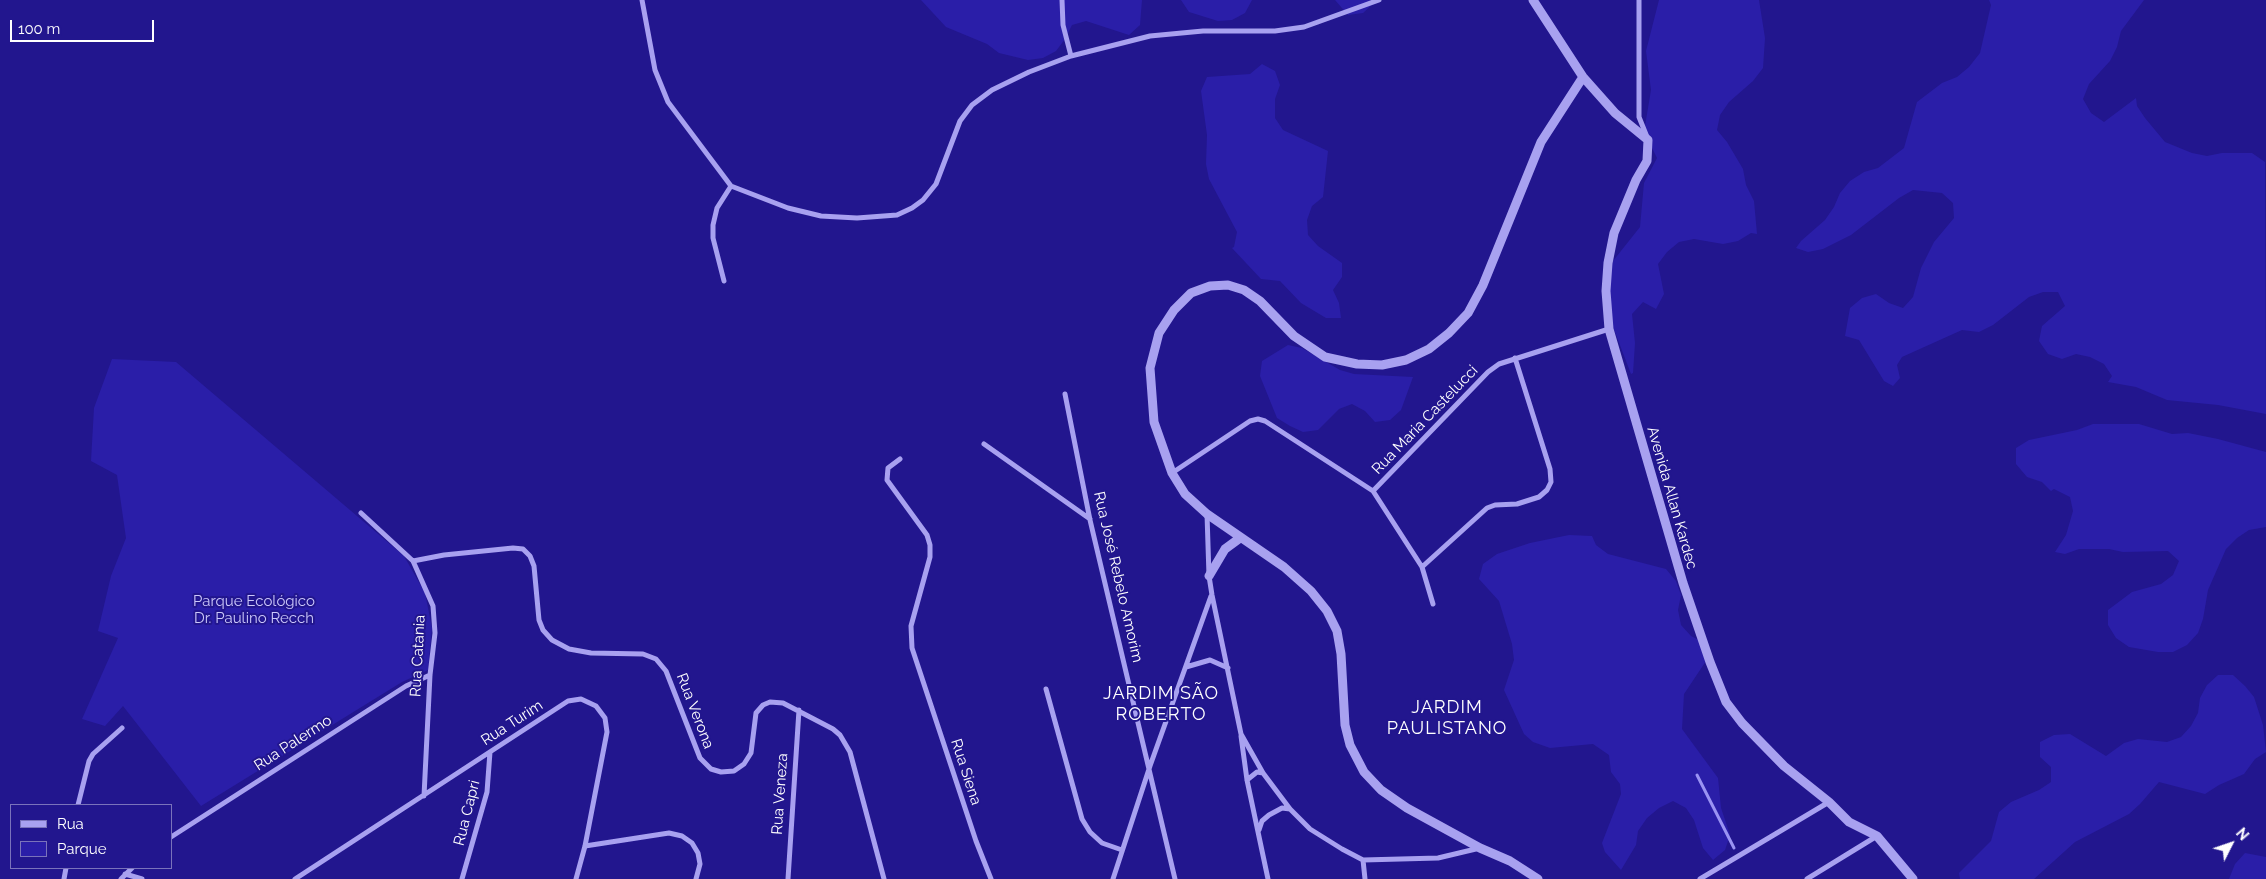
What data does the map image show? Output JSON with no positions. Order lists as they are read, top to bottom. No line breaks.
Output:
{"streets":{"street":["Rua Maria Castelucci","Avenida Allan Kardec","Rua José Rebelo Amorim","Rua Catania","Rua Verona","Rua Turim","Rua Palermo","Rua Siena","Rua Veneza","Rua Capri"]},"crossings":[["Rua Maria Castelucci","Avenida Allan Kardec"],["Rua Catania","Rua Verona"],["Rua Catania","Rua Turim"],["Rua Catania","Rua Palermo"],["Rua Verona","Rua Veneza"],["Rua Turim","Rua Capri"]],"districts":["JARDIM SÃO ROBERTO","JARDIM PAULISTANO"],"parks":["Parque Ecológico Dr. Paulino Recch"],"legend":["Rua","Parque"],"scale_bar":"100 m","north":"top right"}
